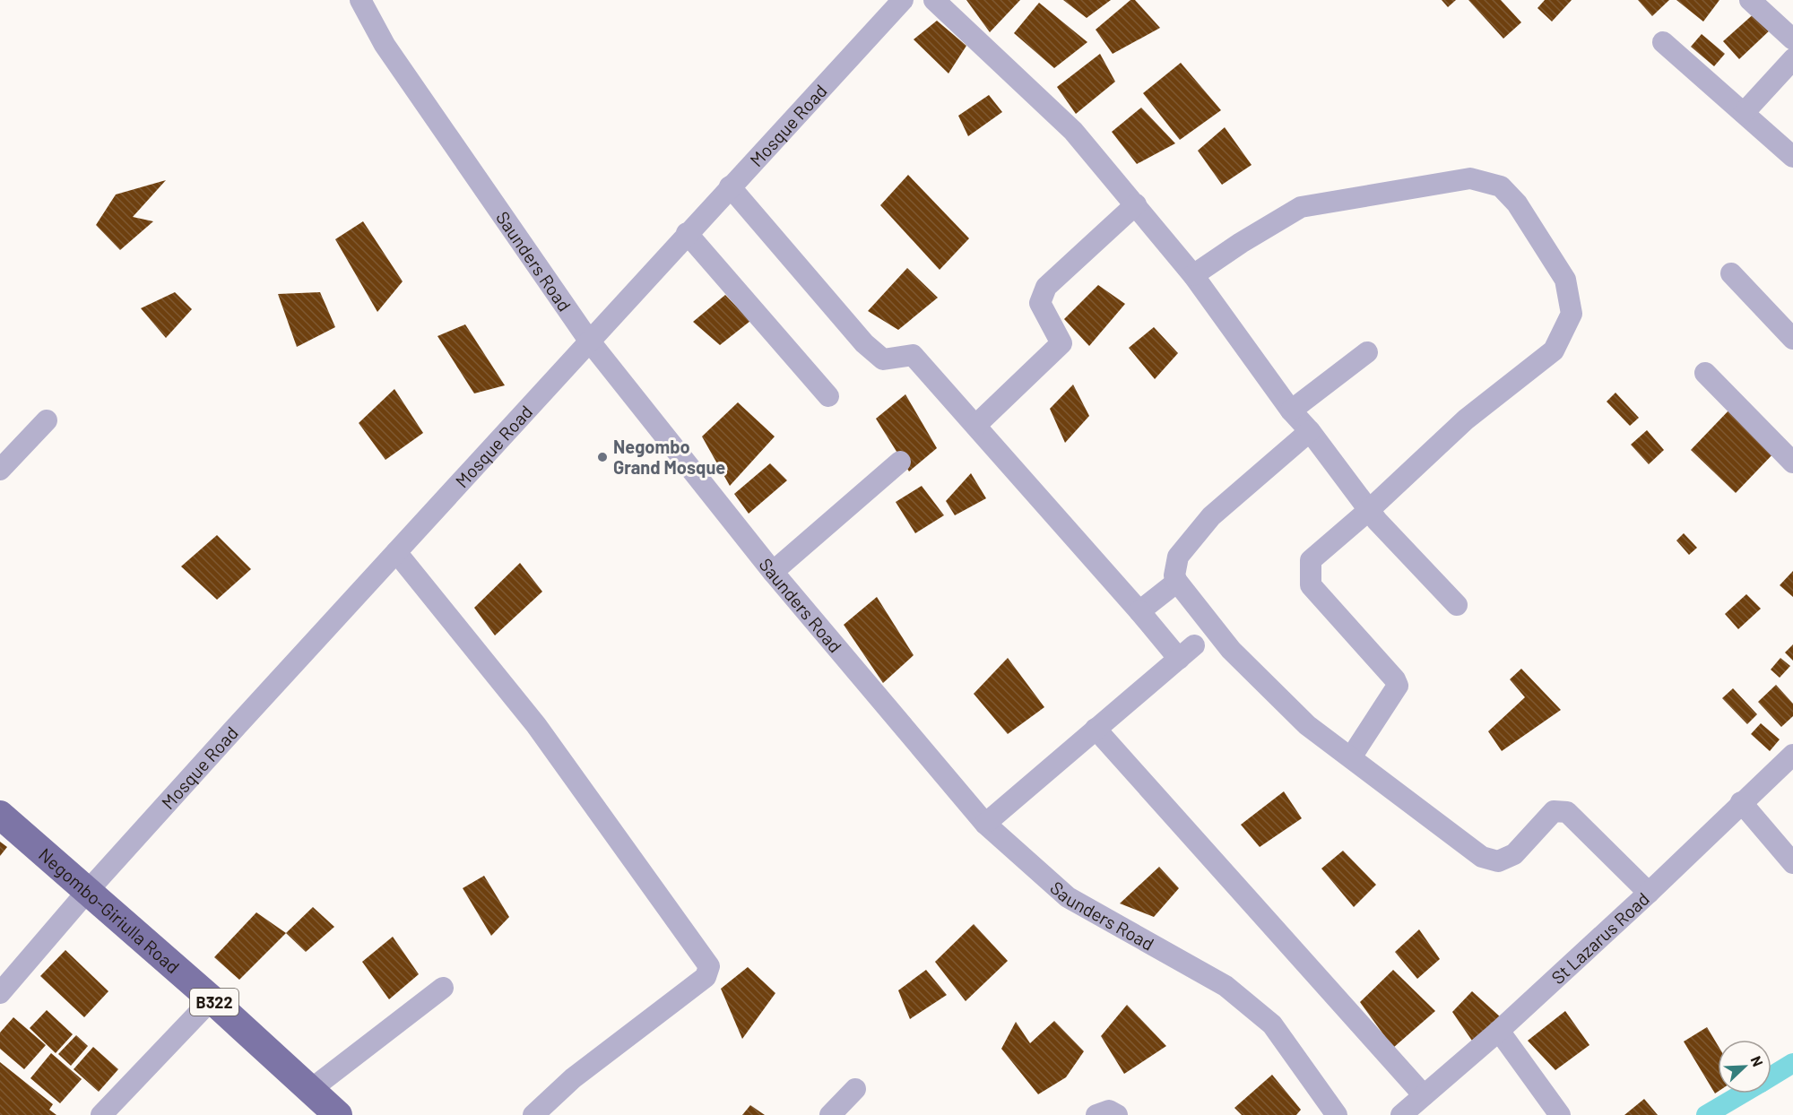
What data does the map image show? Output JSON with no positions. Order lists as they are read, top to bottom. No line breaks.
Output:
{"streets":{"main road":["Negombo-Giriulla Road","B322"],"street":["Mosque Road","Saunders Road","St Lazarus Road"]},"crossings":[["Mosque Road","Saunders Road"],["Mosque Road","Negombo-Giriulla Road"]],"places":["Negombo Grand Mosque"],"north":"top right"}
